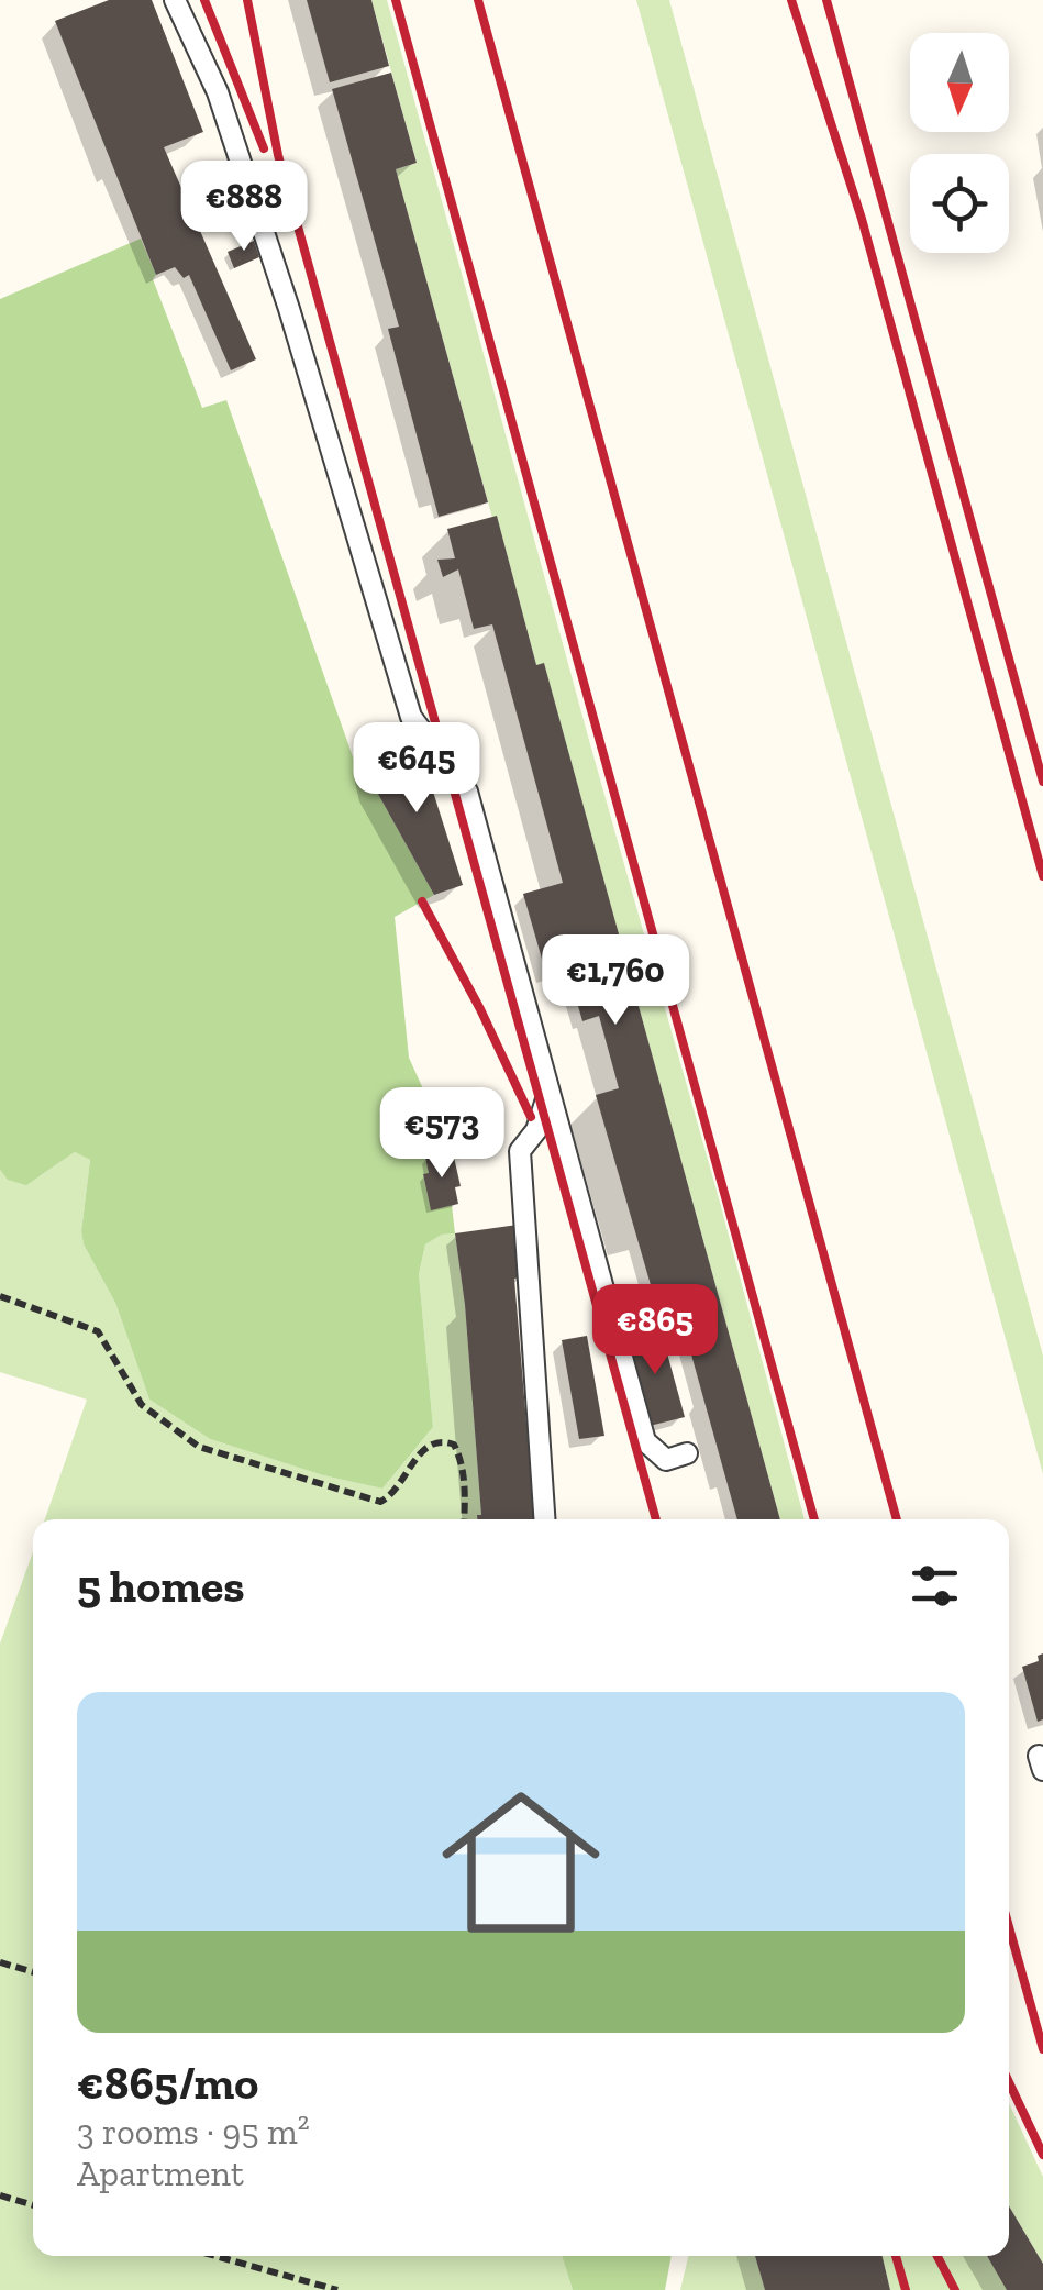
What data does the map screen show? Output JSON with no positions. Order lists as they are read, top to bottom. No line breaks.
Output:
{"north":"bottom","page":{"price":["€888","€645","€1,760","€573","€865"],"heading":"5 homes","list":[{"name":"€865/mo","note":"3 rooms · 95 m² · Apartment"}]}}
